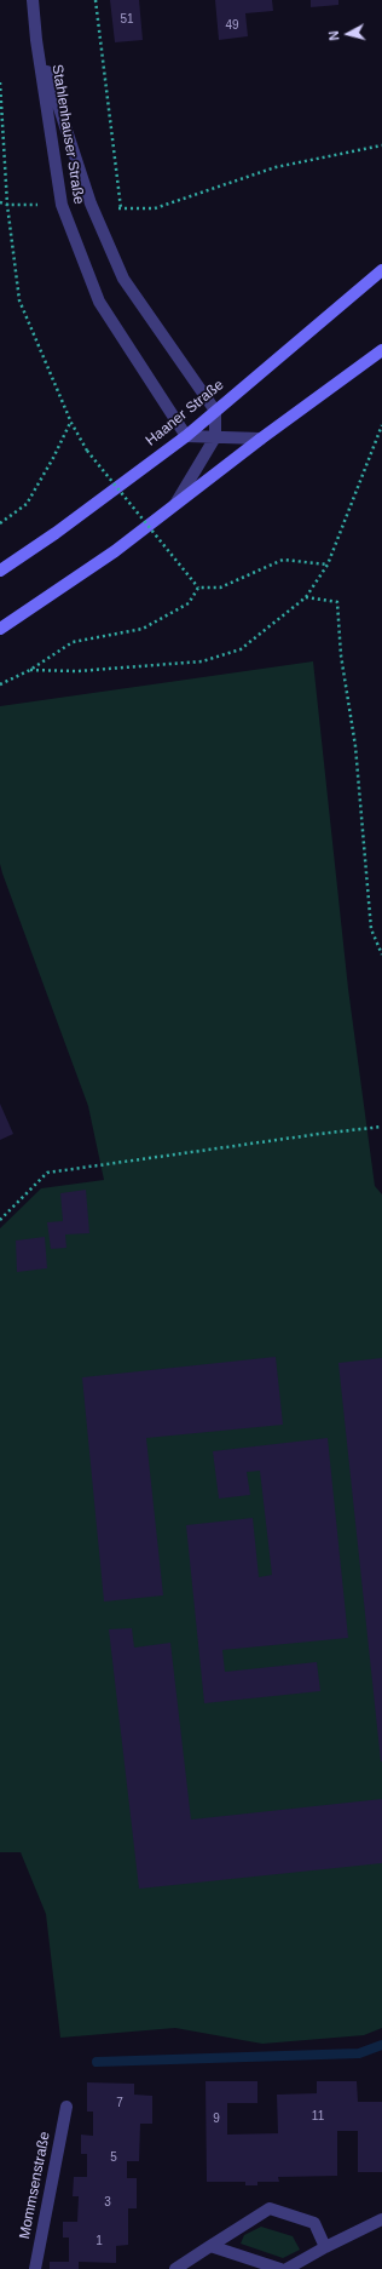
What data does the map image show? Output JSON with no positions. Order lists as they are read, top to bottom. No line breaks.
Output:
{"streets":{"main road":["Haaner Straße"],"street":["Stahlenhauser Straße","Mommsenstraße"]},"crossings":[["Stahlenhauser Straße","Haaner Straße"]],"house_numbers":["51","49","7","11","9","5","3","1"],"north":"left"}
